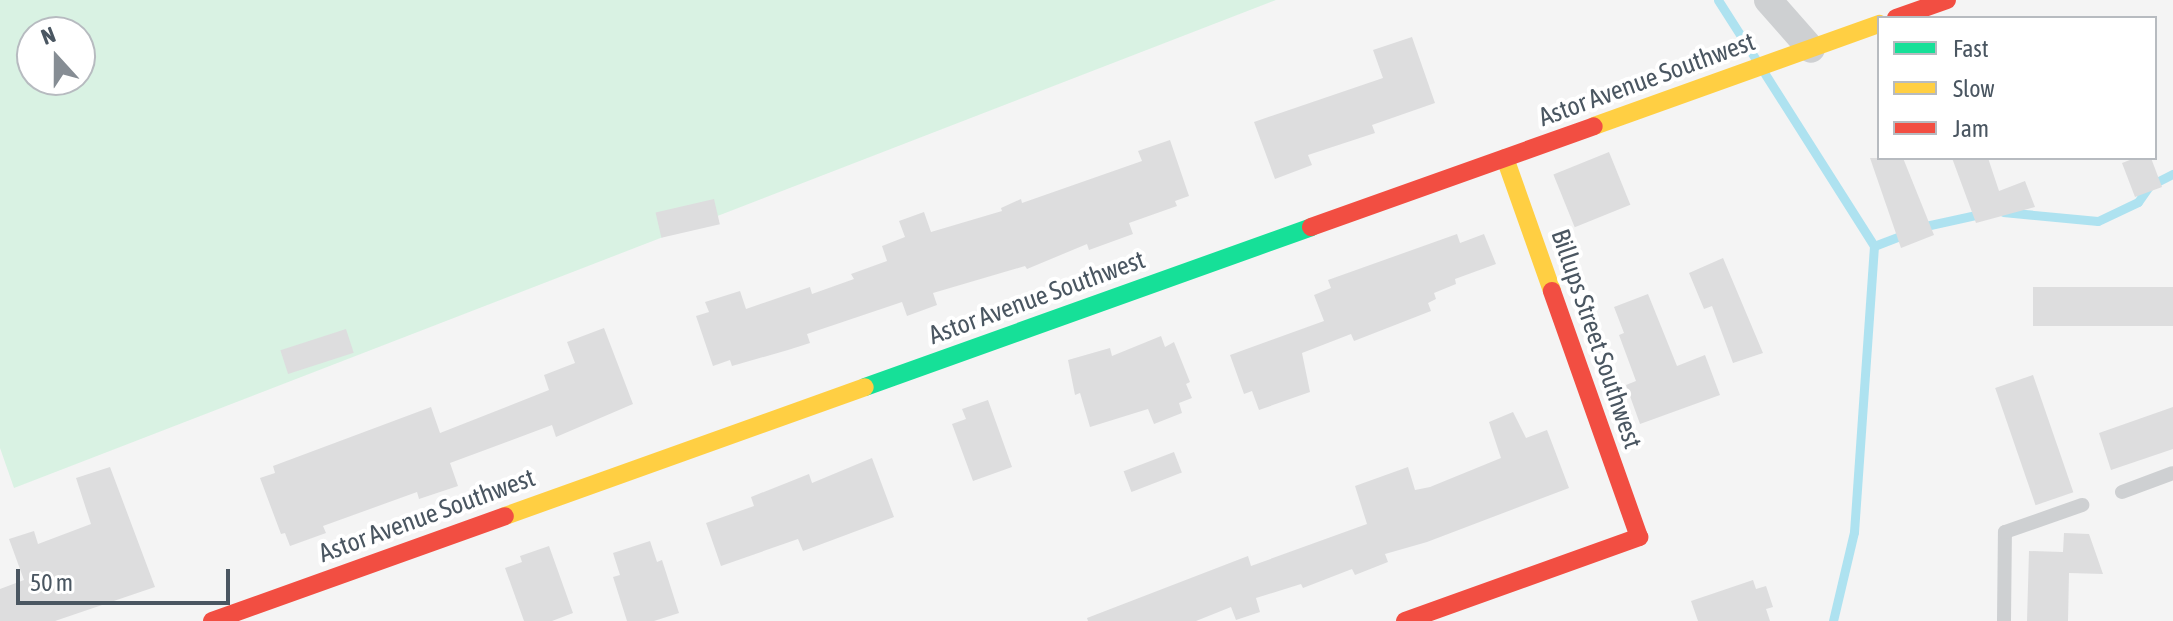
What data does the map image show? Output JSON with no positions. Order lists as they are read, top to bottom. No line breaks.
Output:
{"streets":{"street":["Astor Avenue Southwest","Billups Street Southwest"]},"crossings":[["Astor Avenue Southwest","Billups Street Southwest"]],"legend":["Fast","Slow","Jam"],"scale_bar":"50 m","north":"top"}
